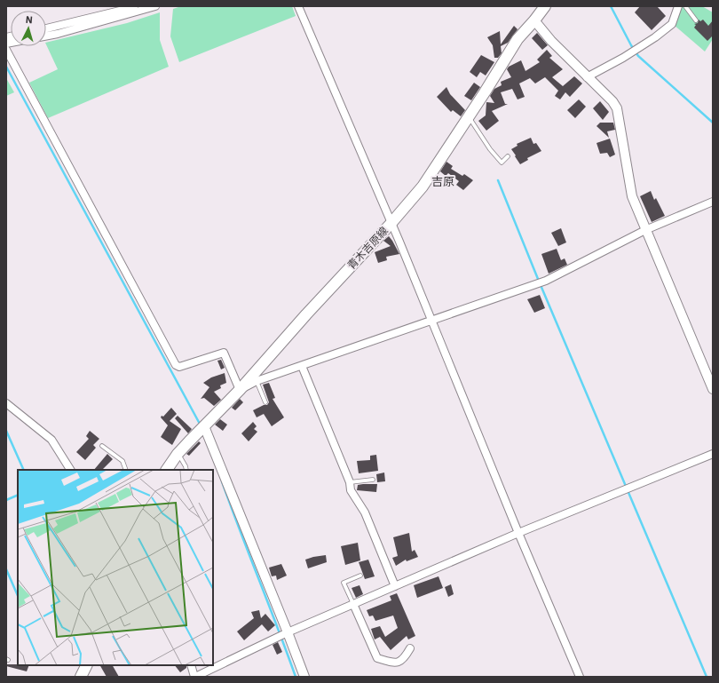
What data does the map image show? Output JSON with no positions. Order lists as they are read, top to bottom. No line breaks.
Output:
{"streets":{"main road":["青木吉原線"]},"districts":["吉原"],"north":"top"}
